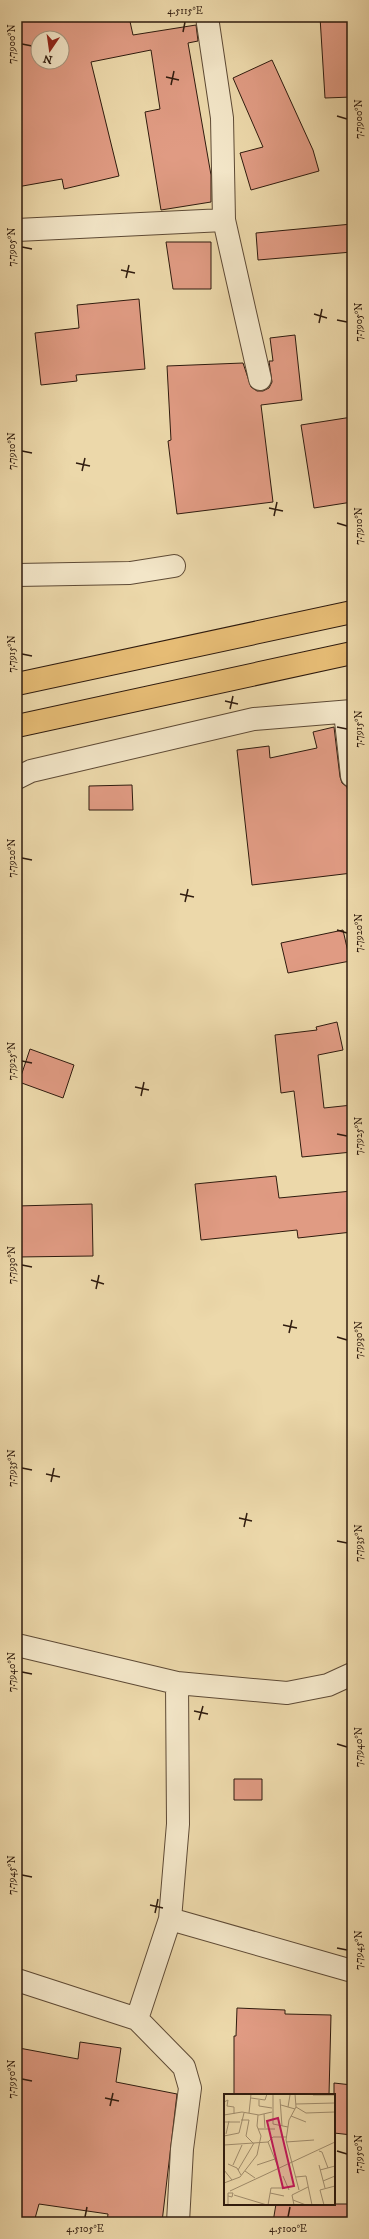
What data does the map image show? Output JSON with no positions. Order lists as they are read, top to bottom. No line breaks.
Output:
{"north":"bottom","coordinates":["4.5115°E","7.7900°N","7.7905°N","7.7910°N","7.7915°N","7.7920°N","7.7925°N","7.7930°N","7.7935°N","7.7940°N","7.7945°N","7.7950°N","4.5105°E","4.5100°E"]}
